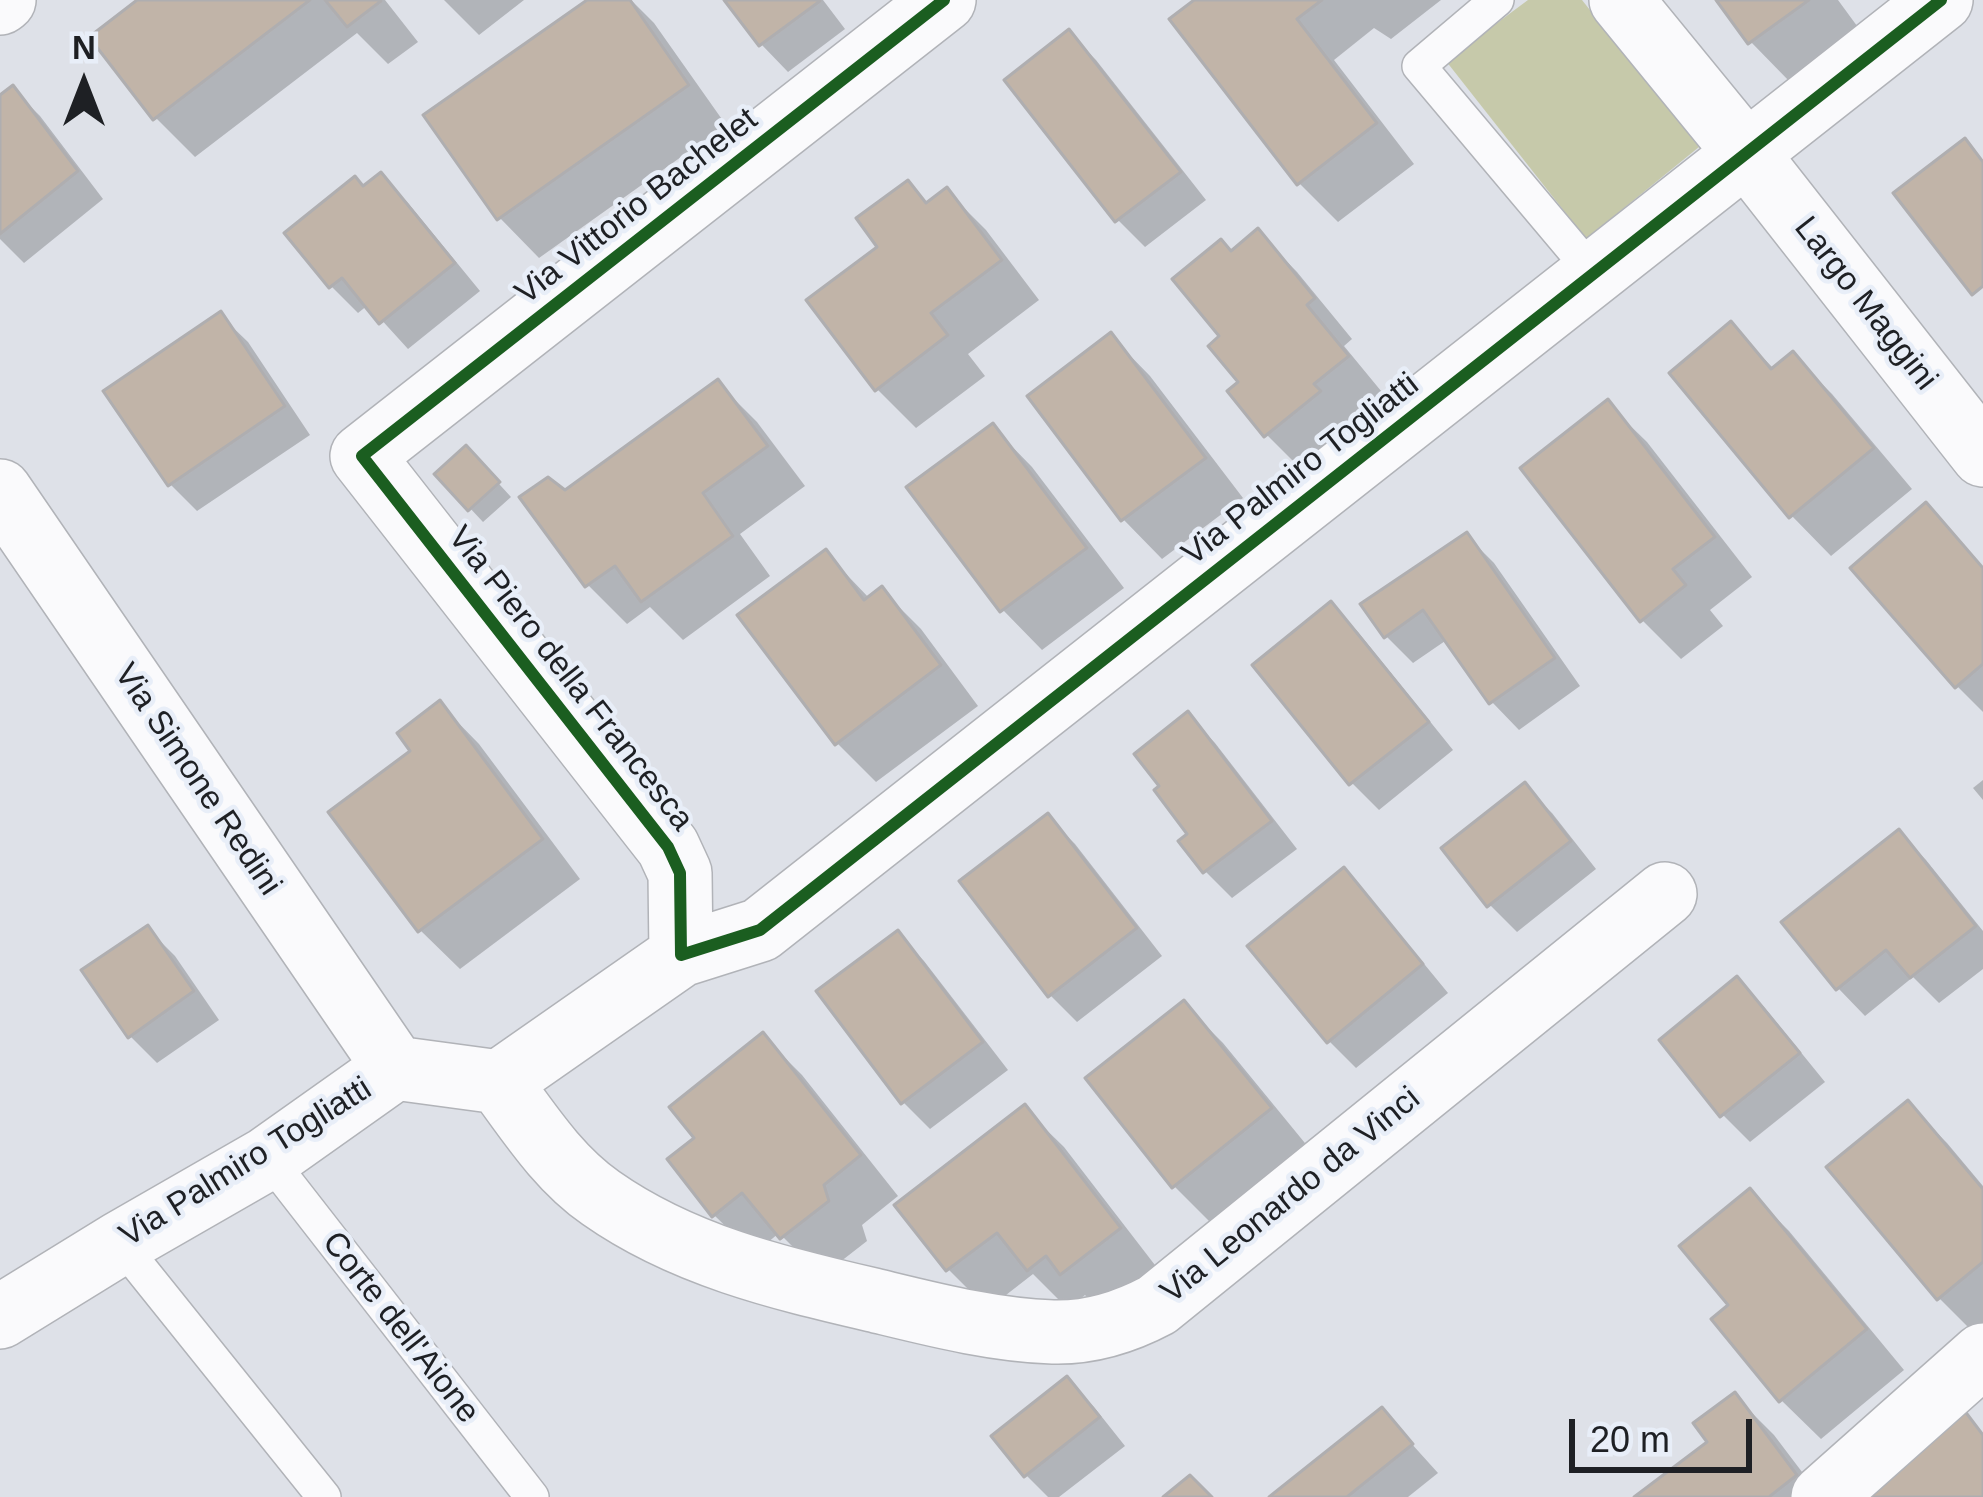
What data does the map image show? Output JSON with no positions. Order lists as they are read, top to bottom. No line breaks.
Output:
{"streets":{"street":["Via Vittorio Bachelet","Largo Maggini","Via Palmiro Togliatti","Via Piero della Francesca","Via Simone Redini","Via Leonardo da Vinci"],"lane":["Corte dell'Aione"]},"crossings":[["Via Vittorio Bachelet","Via Piero della Francesca"],["Largo Maggini","Via Palmiro Togliatti"],["Via Palmiro Togliatti","Via Piero della Francesca"],["Via Palmiro Togliatti","Via Simone Redini"],["Via Palmiro Togliatti","Via Leonardo da Vinci"],["Via Palmiro Togliatti","Corte dell'Aione"]],"scale_bar":"20 m","north":"top"}
